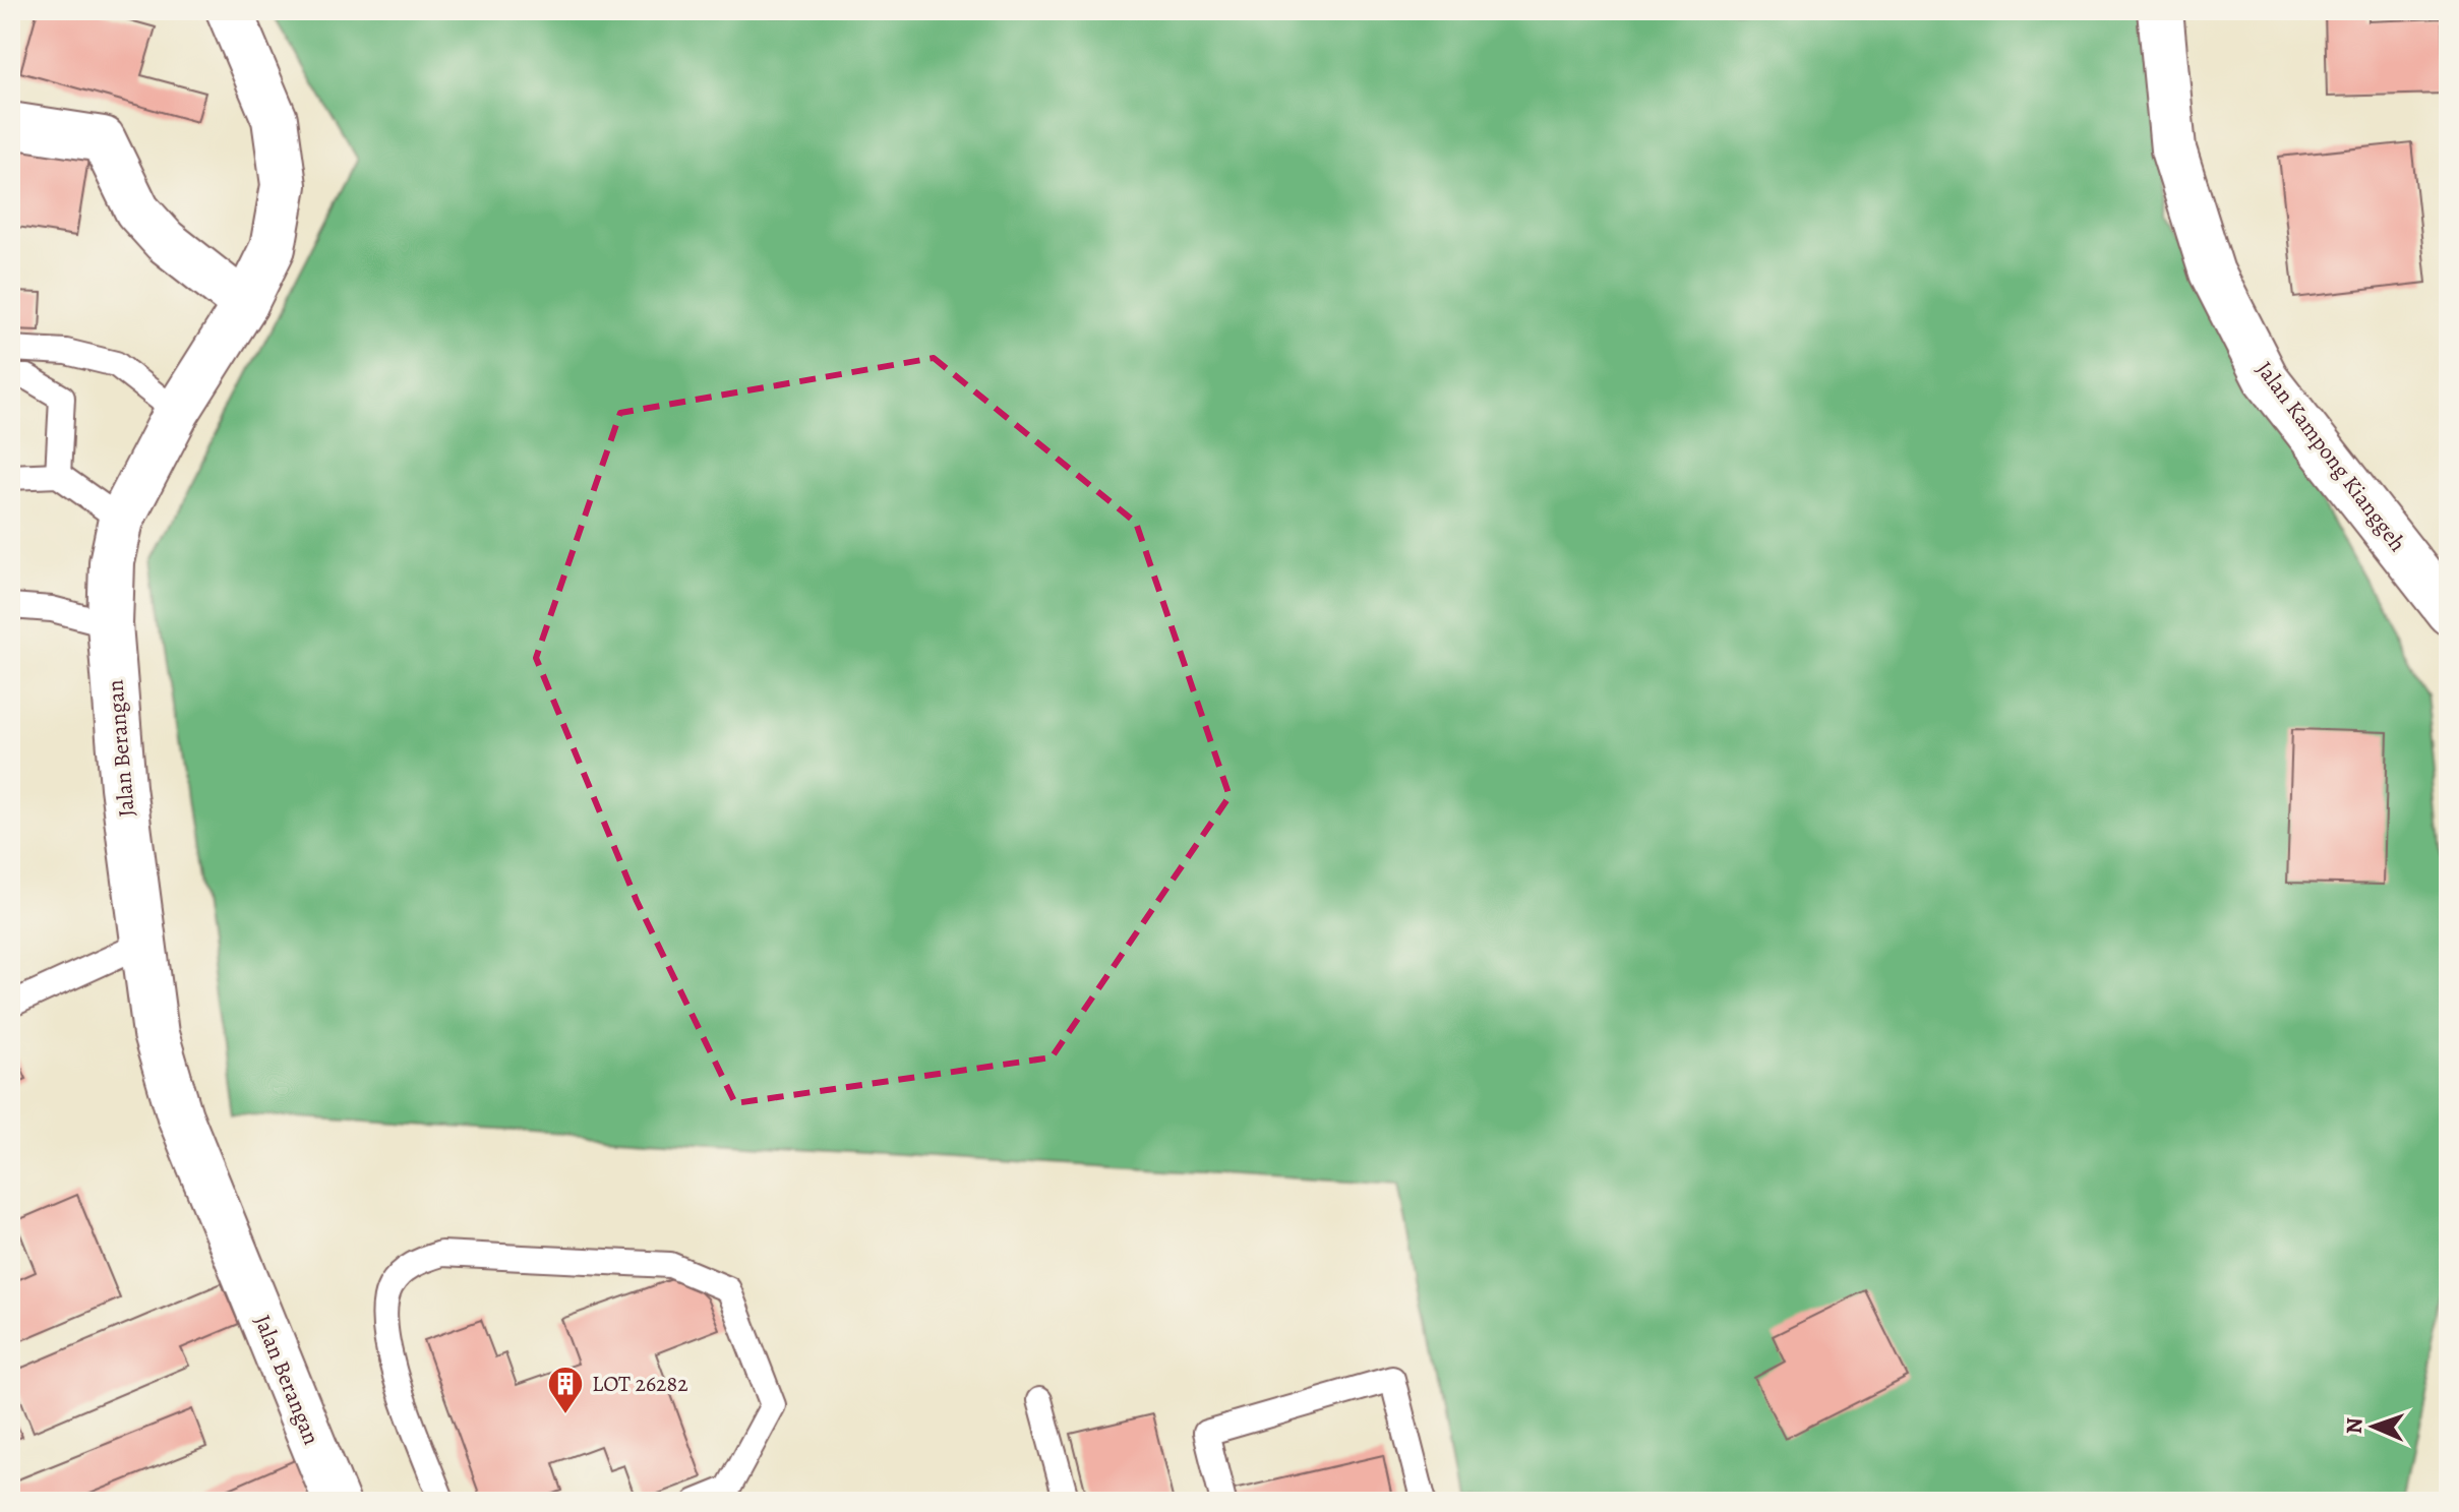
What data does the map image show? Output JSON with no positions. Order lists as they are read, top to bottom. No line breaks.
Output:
{"streets":{"street":["Jalan Kampong Kianggeh","Jalan Berangan"]},"places":{"building":["LOT 26282"]},"north":"left"}
